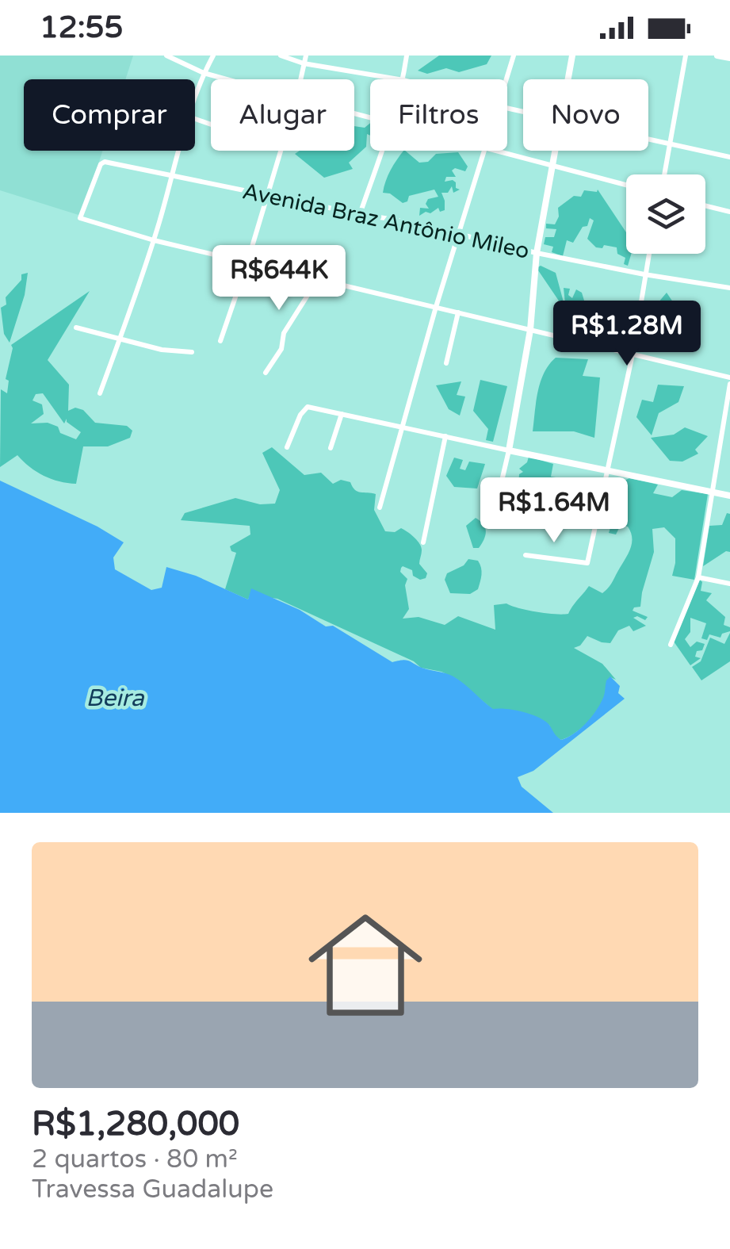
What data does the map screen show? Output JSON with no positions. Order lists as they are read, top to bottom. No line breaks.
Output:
{"streets":{"street":["Avenida Braz Antônio Mileo"]},"water":["Beira"],"page":{"status":"12:55","chip":["Comprar","Alugar","Filtros","Novo"],"price":["R$644K","R$1.28M","R$1.64M"],"list":[{"name":"R$1,280,000","note":"2 quartos · 80 m² · Travessa Guadalupe"}]}}
